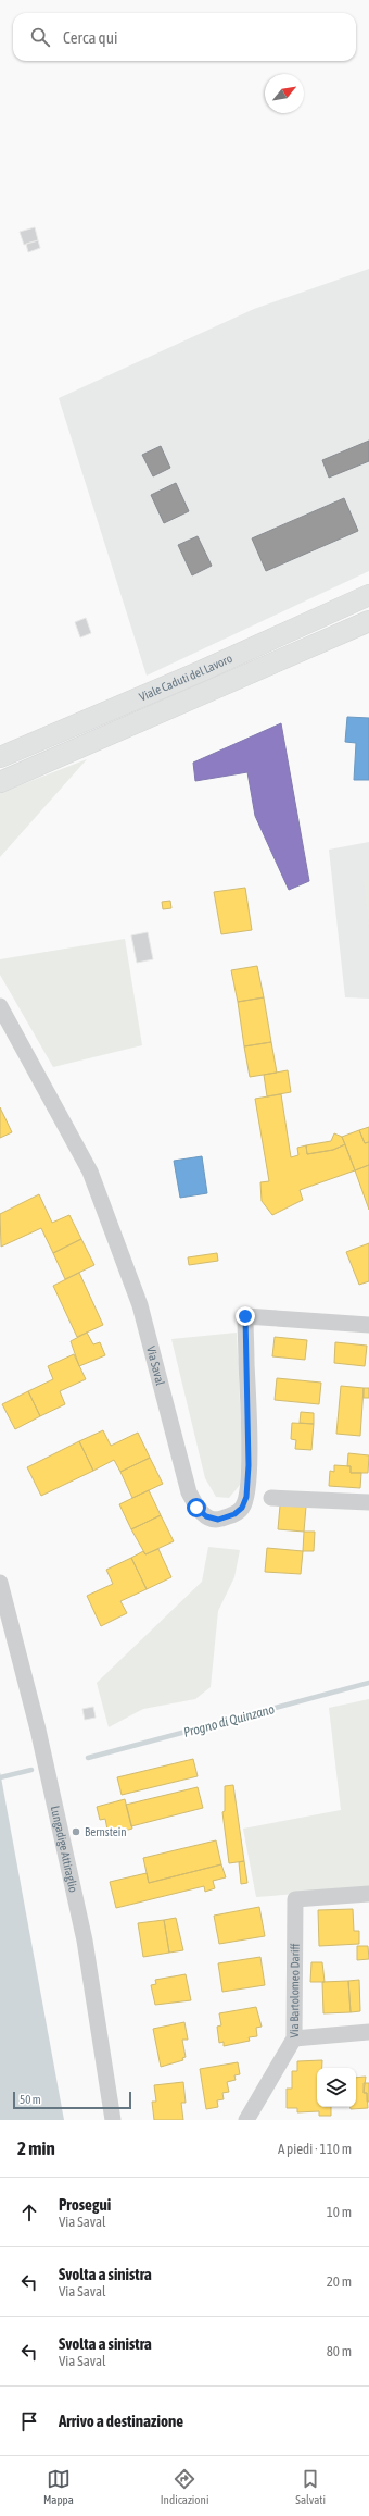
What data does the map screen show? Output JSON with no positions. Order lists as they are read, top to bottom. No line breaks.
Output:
{"streets":{"main road":["Viale Caduti del Lavoro"],"street":["Via Saval","Lungadige Attiraglio","Via Bartolomeo Dariff"]},"water":["Progno di Quinzano"],"places":["Bernstein"],"scale_bar":"50 m","north":"top right","page":{"search":"Cerca qui","scale":"50 m","heading":["2 min","A piedi · 110 m"],"list":[["Prosegui","Via Saval","10 m"],["Svolta a sinistra","Via Saval","20 m"],["Svolta a sinistra","Via Saval","80 m"],"Arrivo a destinazione"],"nav":["Mappa","Indicazioni","Salvati"]}}
